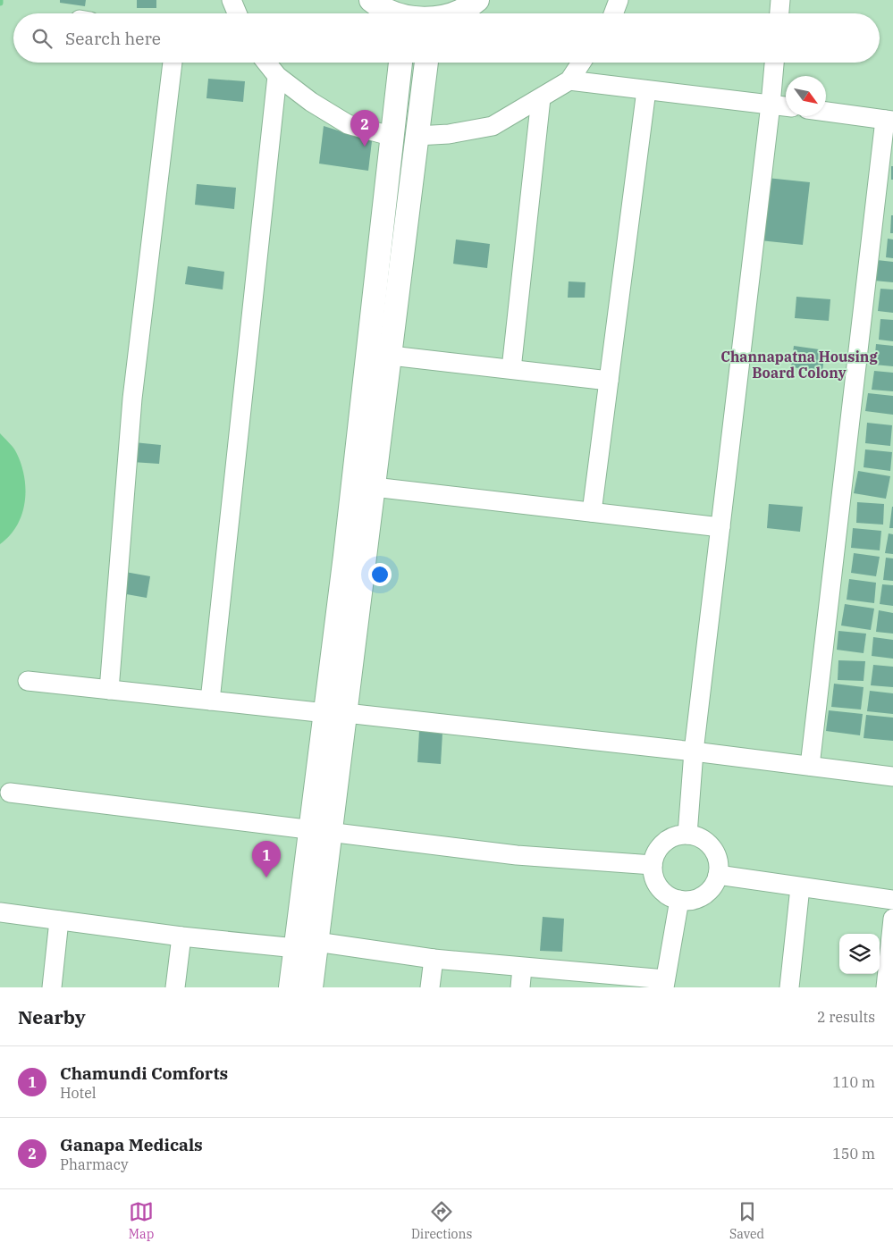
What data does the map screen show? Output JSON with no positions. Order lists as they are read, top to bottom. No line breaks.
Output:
{"districts":["Channapatna Housing Board Colony"],"north":"bottom right","page":{"search":"Search here","pins":["2","1"],"heading":["Nearby","2 results"],"list":[{"mark":"1","name":"Chamundi Comforts","note":"Hotel","value":"110 m"},{"mark":"2","name":"Ganapa Medicals","note":"Pharmacy","value":"150 m"}],"nav":["Map","Directions","Saved"]}}
